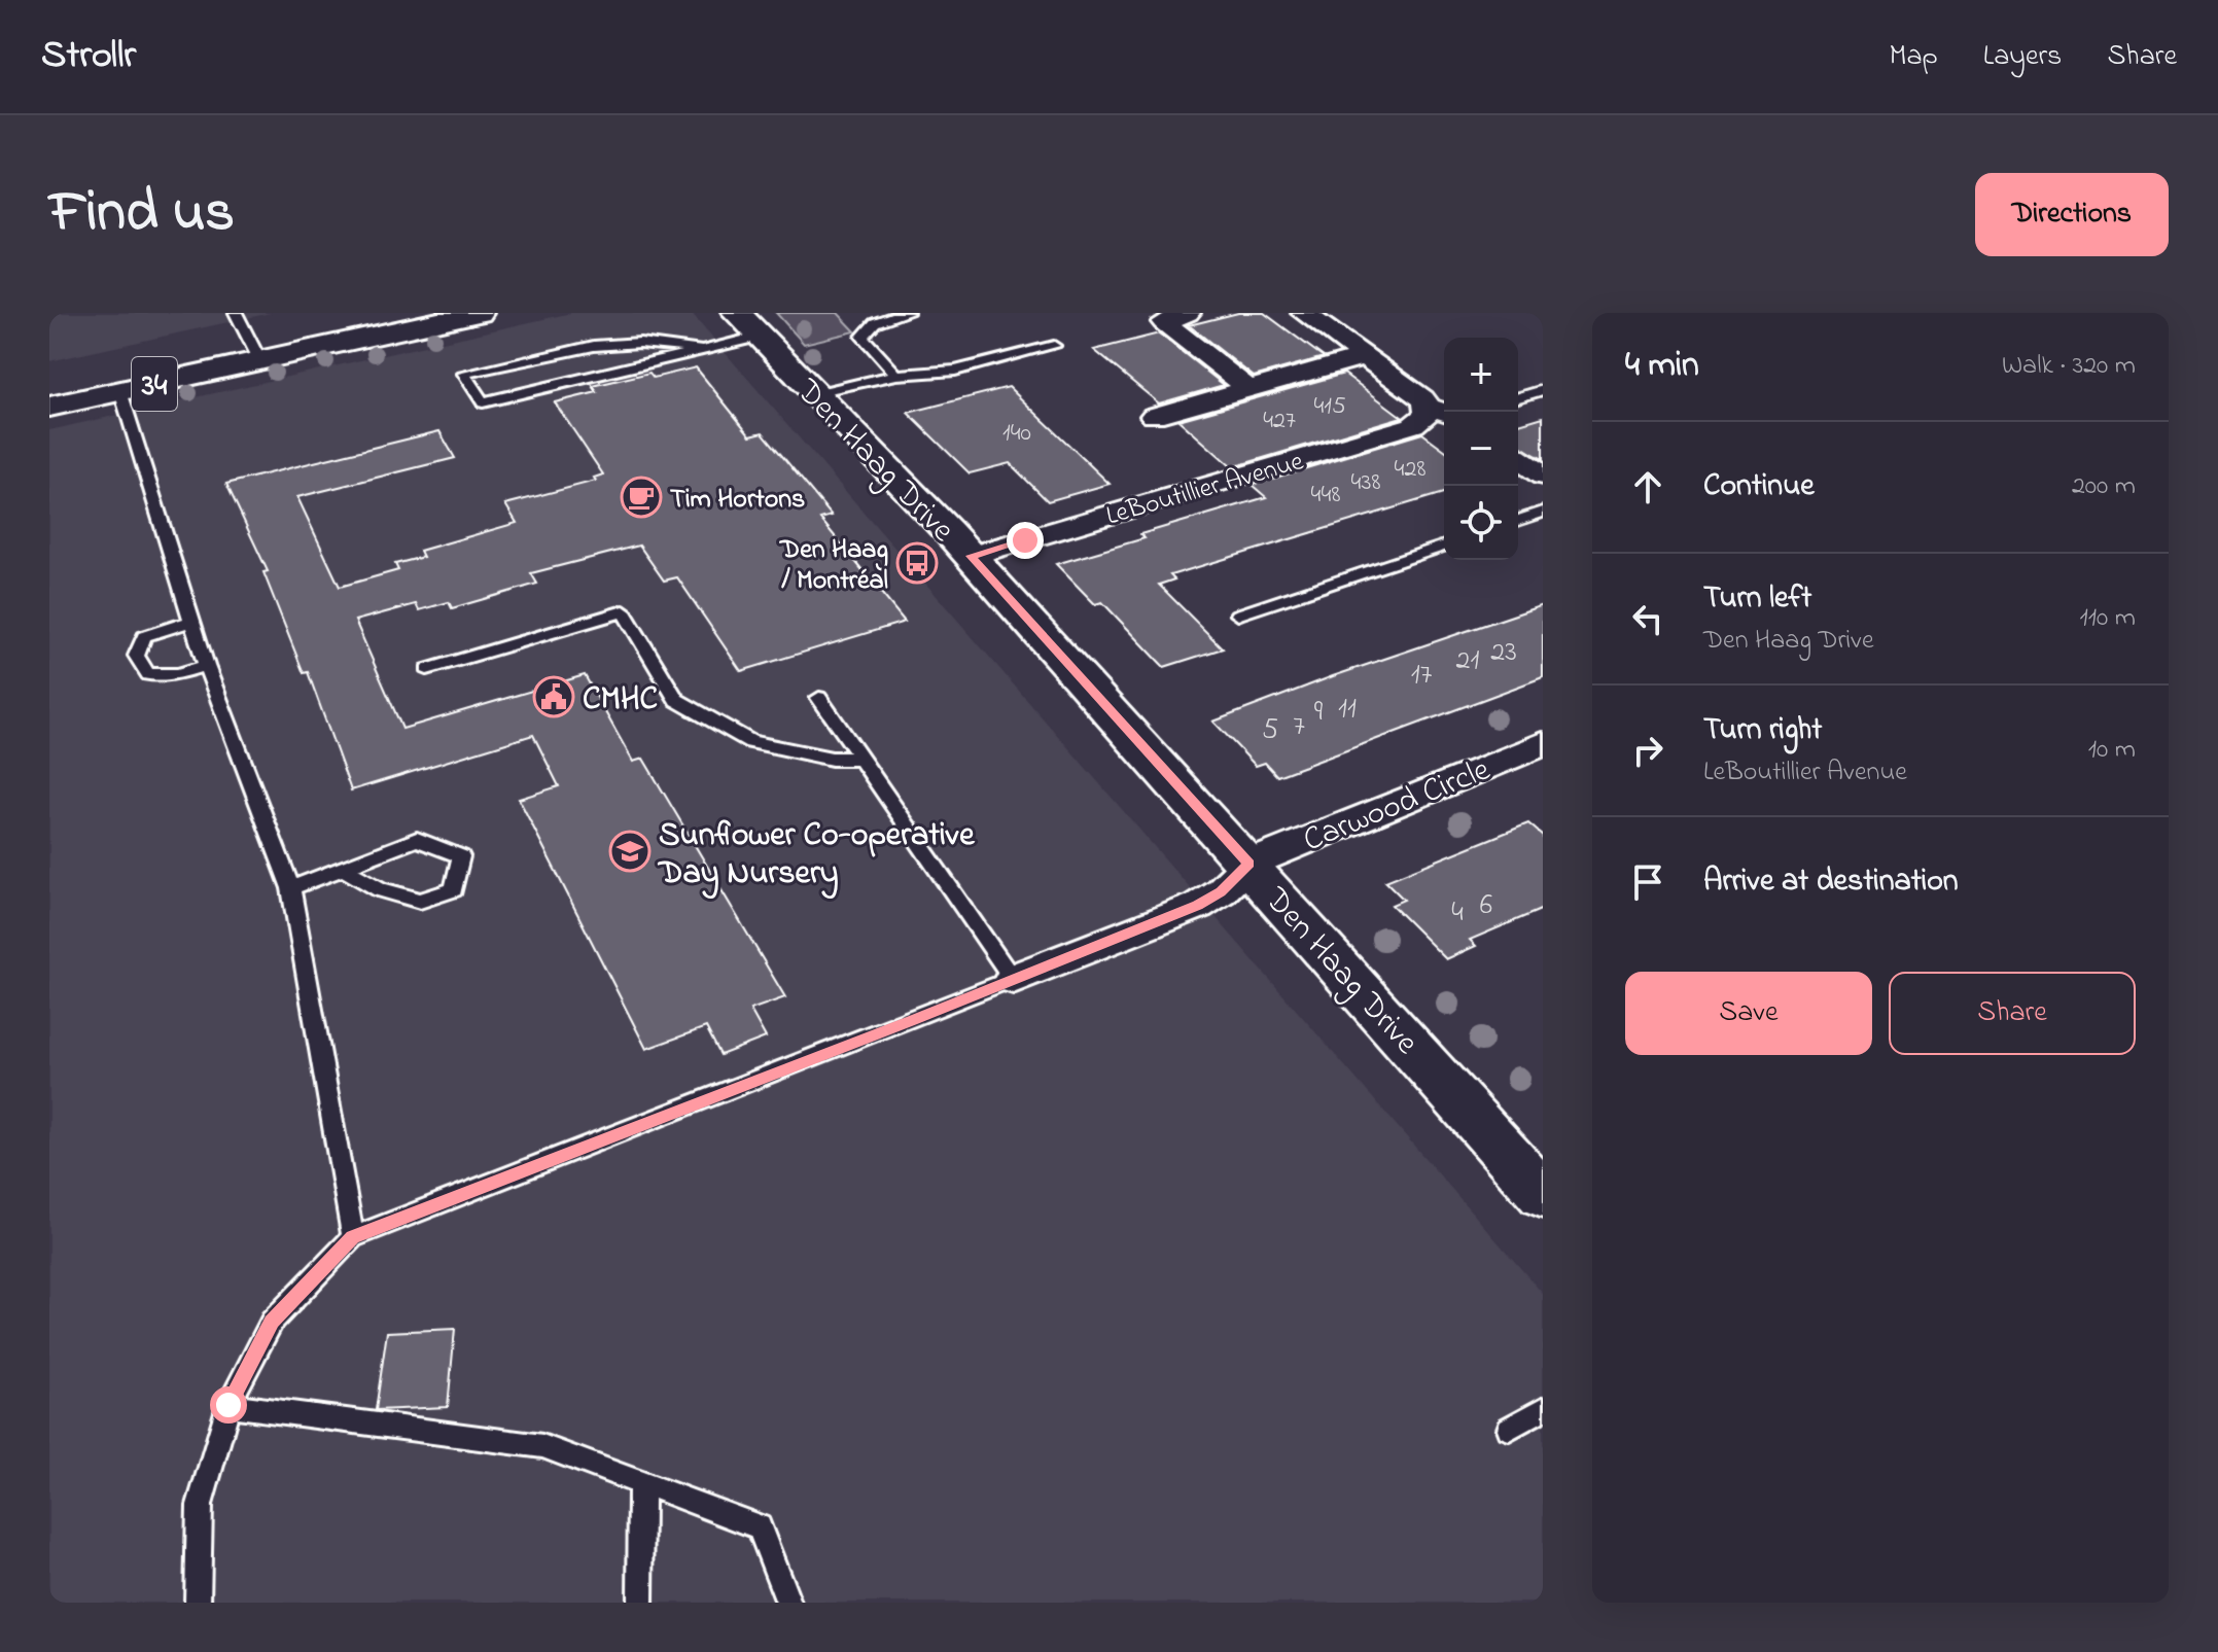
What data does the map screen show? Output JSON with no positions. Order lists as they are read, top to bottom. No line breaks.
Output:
{"streets":{"street":["34","Den Haag Drive","LeBoutillier Avenue","Carwood Circle"]},"crossings":[["Den Haag Drive","LeBoutillier Avenue"],["Den Haag Drive","Carwood Circle"]],"places":{"cafe":["Tim Hortons"],"bus stop":["Den Haag / Montréal"],"public building":["CMHC"],"school or university":["Sunflower Co-operative Day Nursery"]},"house_numbers":["415","427","140","428","438","448","23","21","17","11","9","7","5","6","4"],"page":{"header":"Strollr","nav":["Map","Layers","Share"],"title":"Find us","buttons":["Directions",["Save","Share"]],"heading":["4 min","Walk · 320 m"],"map_buttons":["+","−"],"list":[["Continue","200 m"],["Turn left","Den Haag Drive","110 m"],["Turn right","LeBoutillier Avenue","10 m"],"Arrive at destination"]}}
